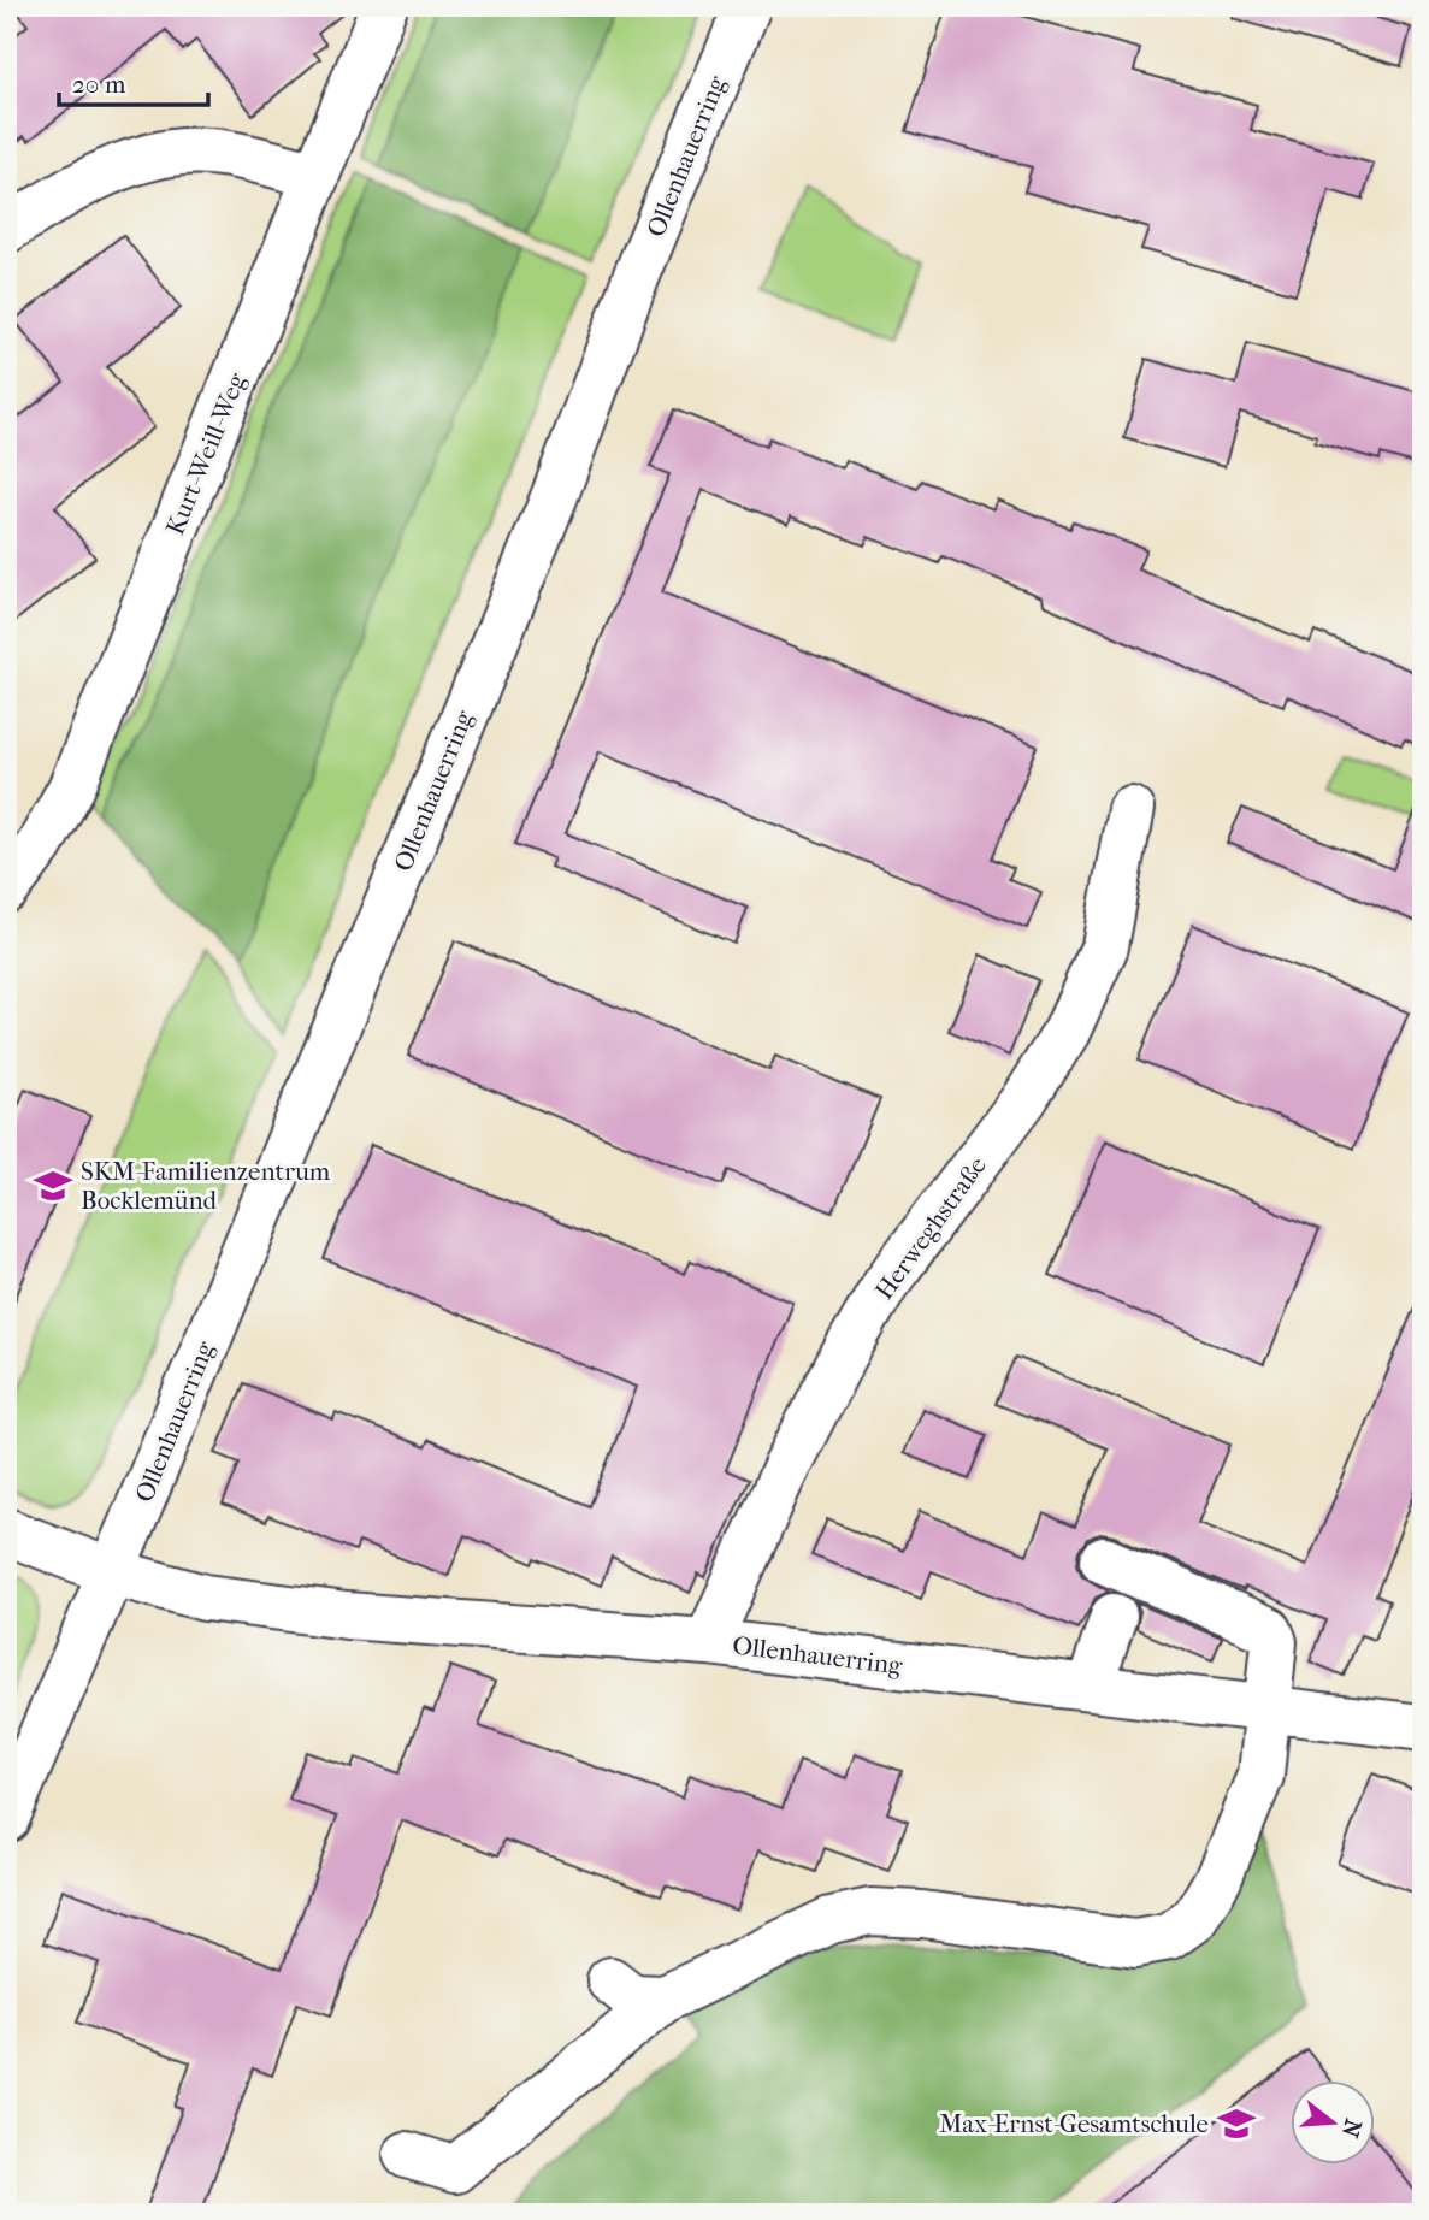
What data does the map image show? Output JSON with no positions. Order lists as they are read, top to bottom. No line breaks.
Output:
{"streets":{"street":["Ollenhauerring","Kurt-Weill-Weg","Herweghstraße"]},"crossings":[["Ollenhauerring","Herweghstraße"]],"places":{"school or university":["SKM-Familienzentrum Bocklemünd","Max-Ernst-Gesamtschule"]},"scale_bar":"20 m","north":"right"}
